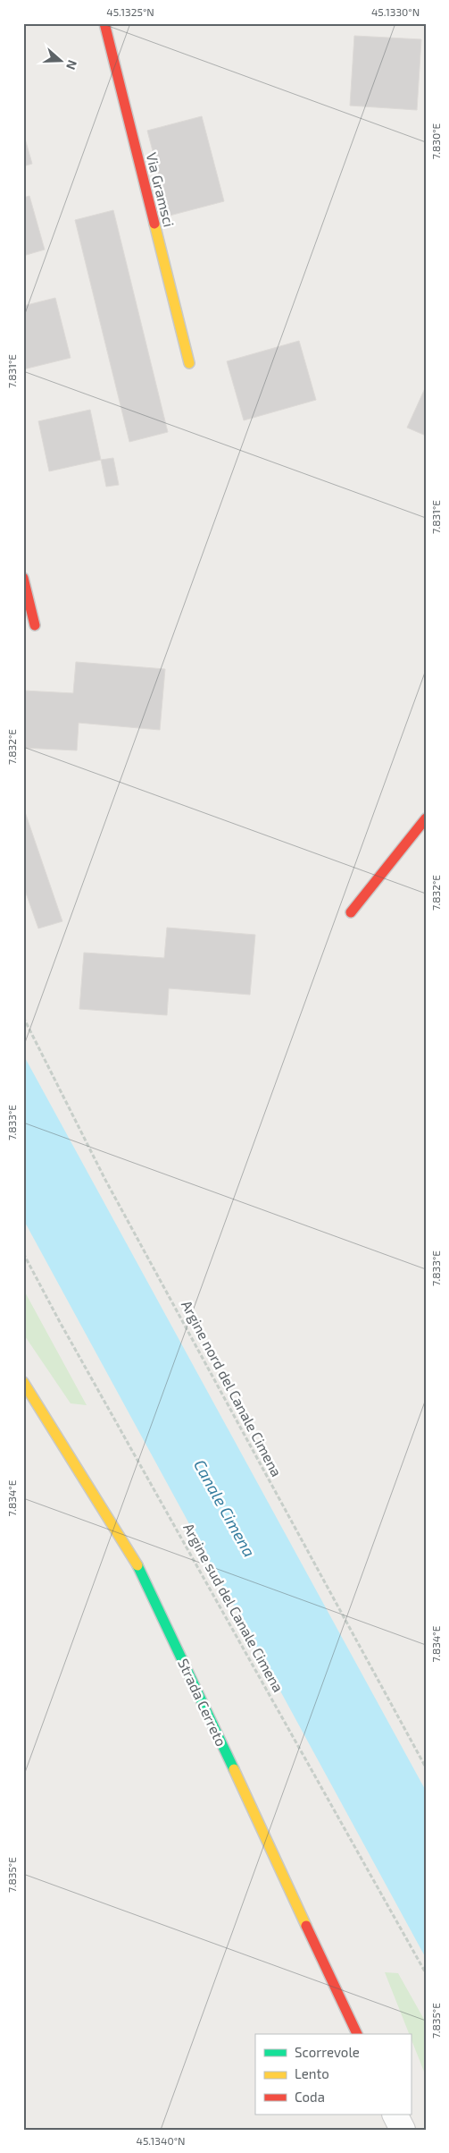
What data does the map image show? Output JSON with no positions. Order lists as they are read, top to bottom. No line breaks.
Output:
{"streets":{"street":["Via Gramsci","Strada Cerreto"],"path":["Argine nord del Canale Cimena","Argine sud del Canale Cimena"]},"water":["Canale Cimena"],"legend":["Scorrevole","Lento","Coda"],"north":"right","coordinates":["45.1325°N","45.1330°N","7.830°E","7.831°E","7.832°E","7.833°E","7.834°E","7.835°E","45.1340°N"]}
